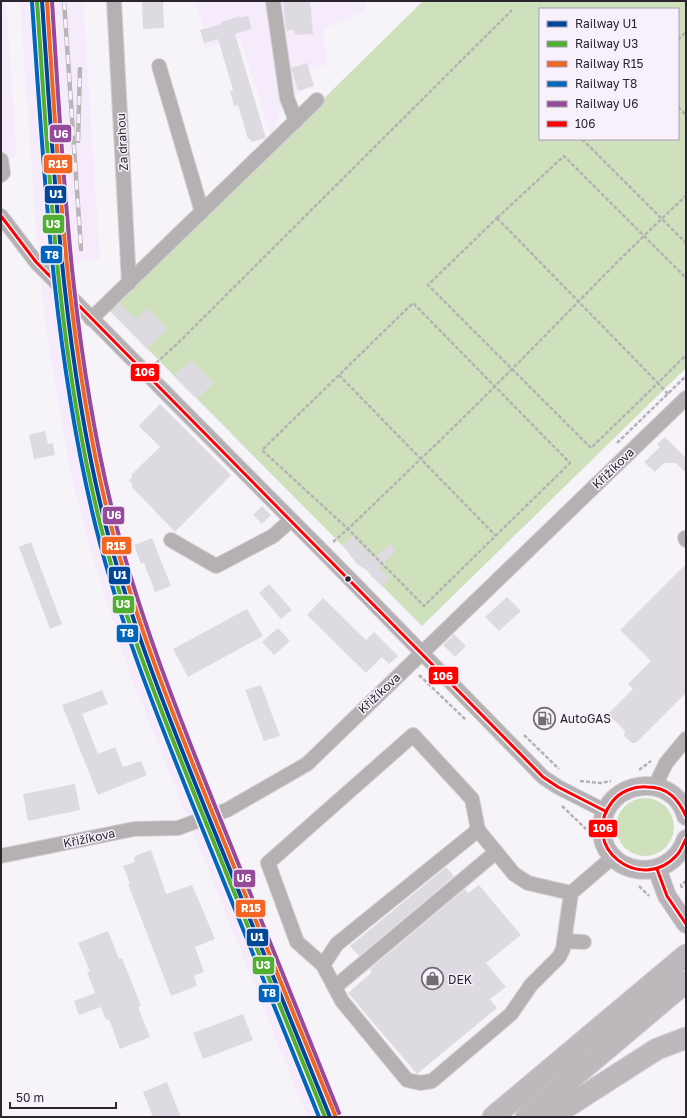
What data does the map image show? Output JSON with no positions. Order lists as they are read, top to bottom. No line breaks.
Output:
{"streets":{"street":["Za drahou","Křižíkova"]},"places":{"fuel station":["AutoGAS"],"shop":["DEK"]},"lines":["rail line U1","rail line U3","rail line R15","rail line U6","rail line T8","transit line 106"],"legend":["Railway U1","Railway U3","Railway R15","Railway T8","Railway U6","106"],"scale_bar":"50 m"}
